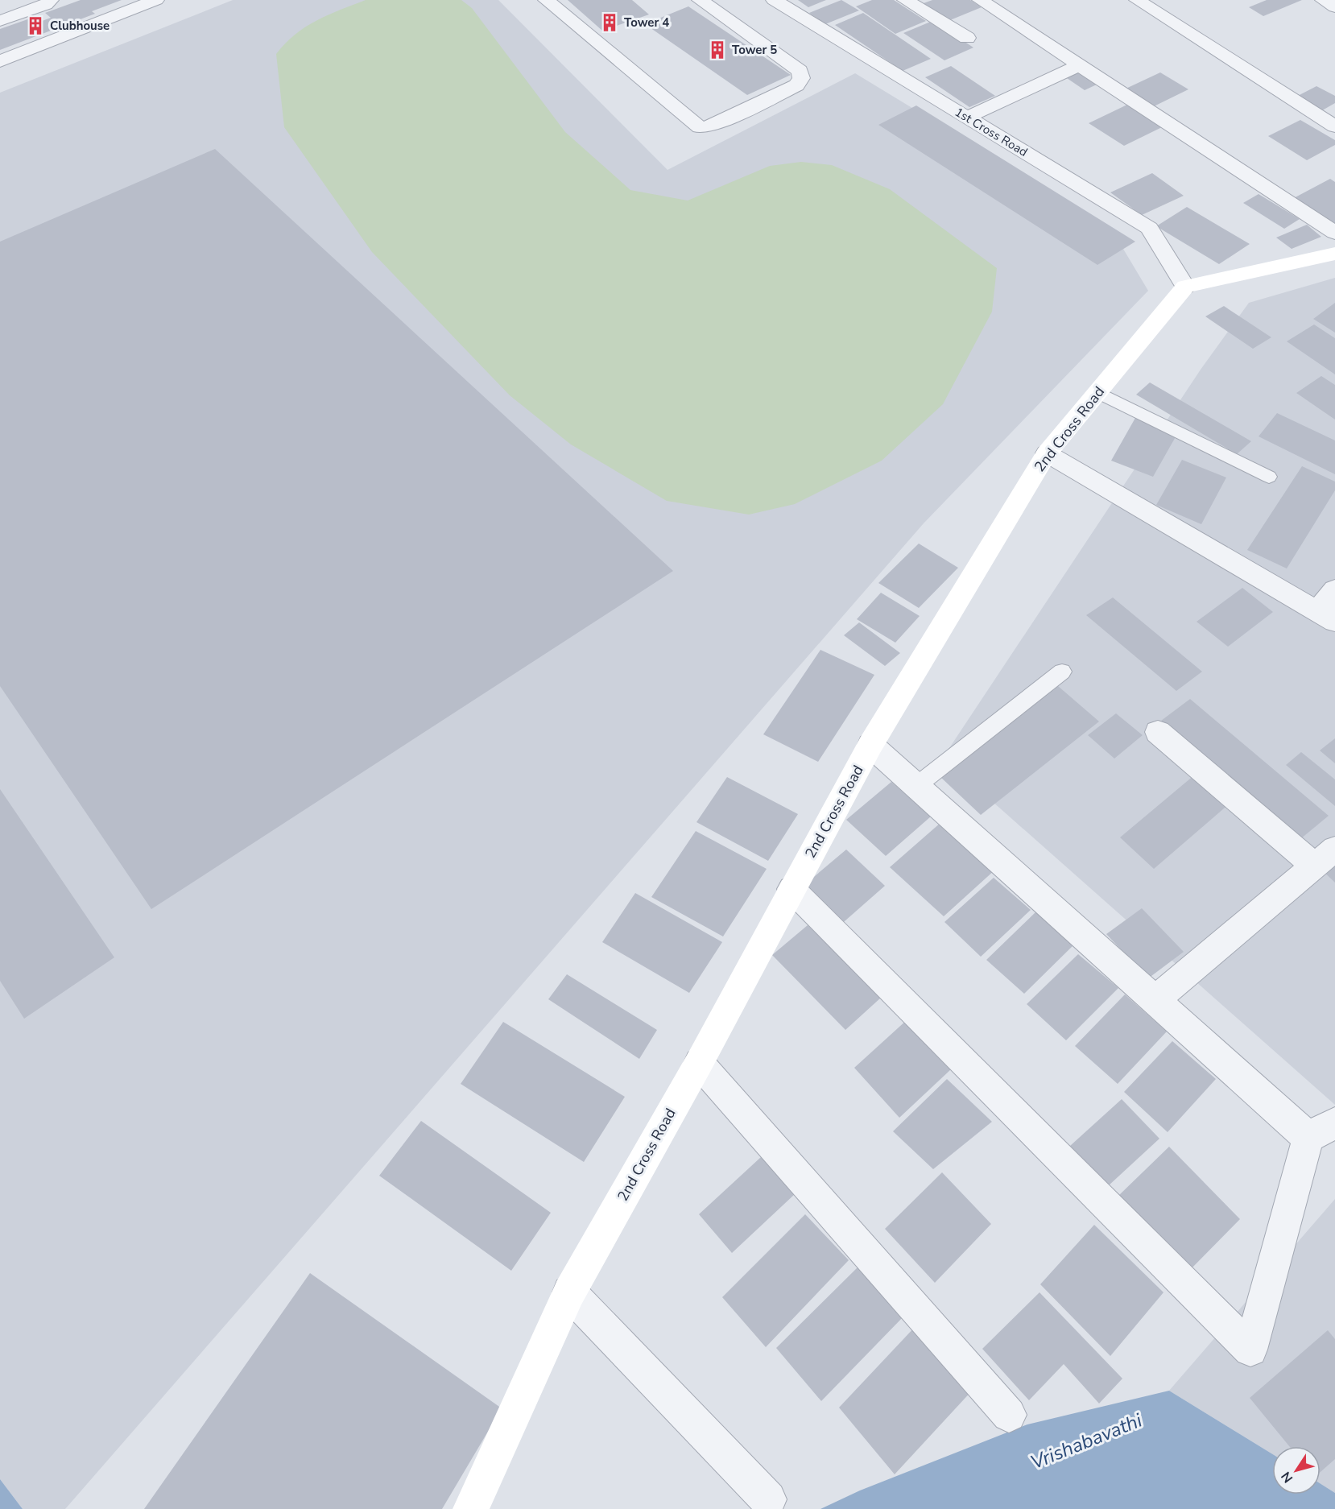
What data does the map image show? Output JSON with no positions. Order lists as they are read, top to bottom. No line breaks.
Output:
{"streets":{"street":["1st Cross Road","2nd Cross Road"]},"crossings":[["1st Cross Road","2nd Cross Road"]],"water":["Vrishabavathi"],"places":{"building":["Tower 4","Clubhouse","Tower 5"]},"north":"bottom left"}
